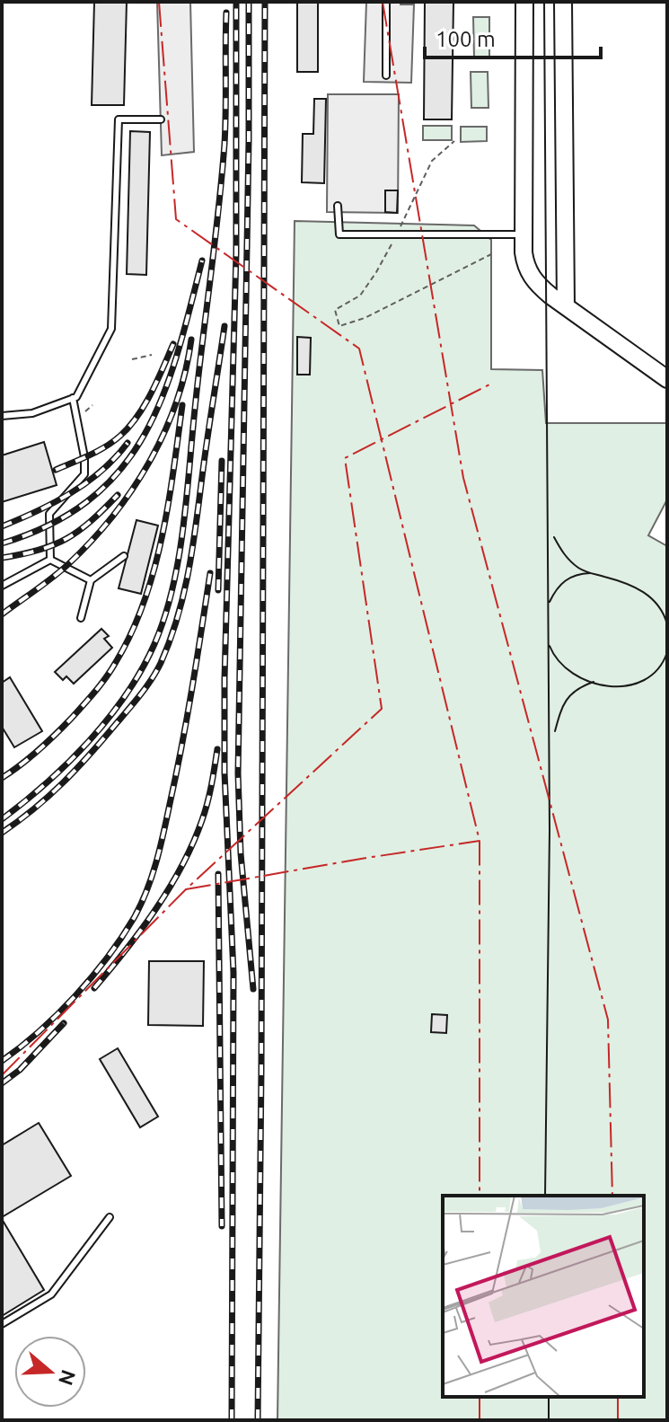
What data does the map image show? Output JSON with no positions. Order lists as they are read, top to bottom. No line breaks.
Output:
{"scale_bar":"100 m","north":"right"}
